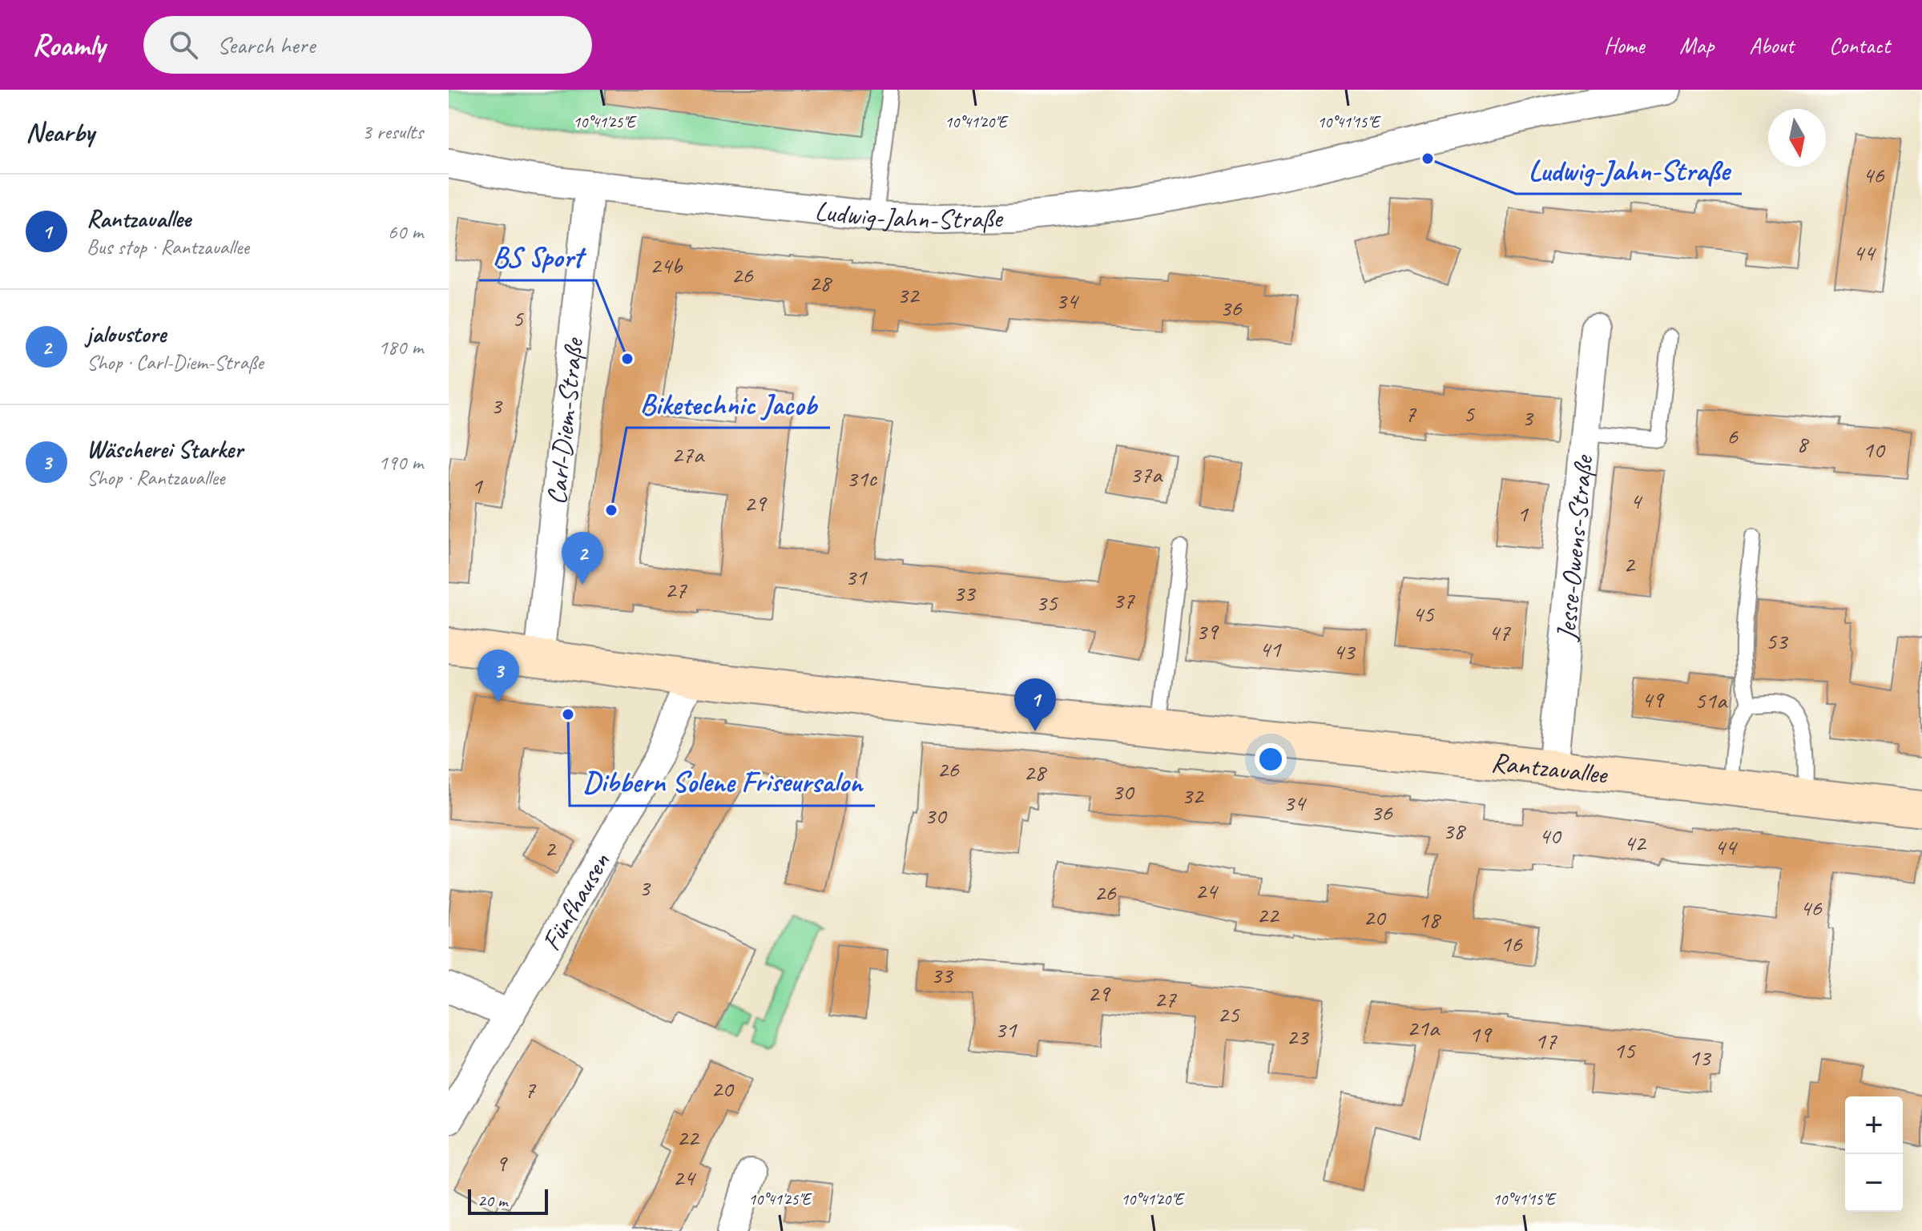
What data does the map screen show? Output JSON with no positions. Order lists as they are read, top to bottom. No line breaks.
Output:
{"streets":{"main road":["Rantzauallee"],"street":["Ludwig-Jahn-Straße","Carl-Diem-Straße","Jesse-Owens-Straße","Fünfhausen"]},"crossings":[["Ludwig-Jahn-Straße","Carl-Diem-Straße"],["Carl-Diem-Straße","Rantzauallee"],["Jesse-Owens-Straße","Rantzauallee"],["Rantzauallee","Fünfhausen"]],"places":["Ludwig-Jahn-Straße","BS Sport","Biketechnic Jacob","Dibbern Solene Friseursalon"],"house_numbers":["46","44","24b","26","28","32","34","36","5","3","7","5","3","6","8","10","27a","37a","31c","1","4","29","1","2","31","27","33","37","35","45","39","47","53","41","43","49","51a","26","28","30","32","34","36","30","38","40","42","44","2","3","24","26","46","22","20","18","16","33","29","27","25","21a","31","19","23","17","15","13","20","7","22","9","24"],"scale_bar":"20 m","north":"bottom","page":{"header":"Roamly","search":"Search here","nav":["Home","Map","About","Contact"],"heading":["Nearby","3 results"],"list":[{"mark":"1","name":"Rantzauallee","note":"Bus stop · Rantzauallee","value":"60 m"},{"mark":"2","name":"jaloustore","note":"Shop · Carl-Diem-Straße","value":"180 m"},{"mark":"3","name":"Wäscherei Starker","note":"Shop · Rantzauallee","value":"190 m"}],"pins":["2","3","1"],"map_buttons":["+","−"],"scale":"20 m"},"coordinates":["10°41'25\"E","10°41'20\"E","10°41'15\"E"]}
